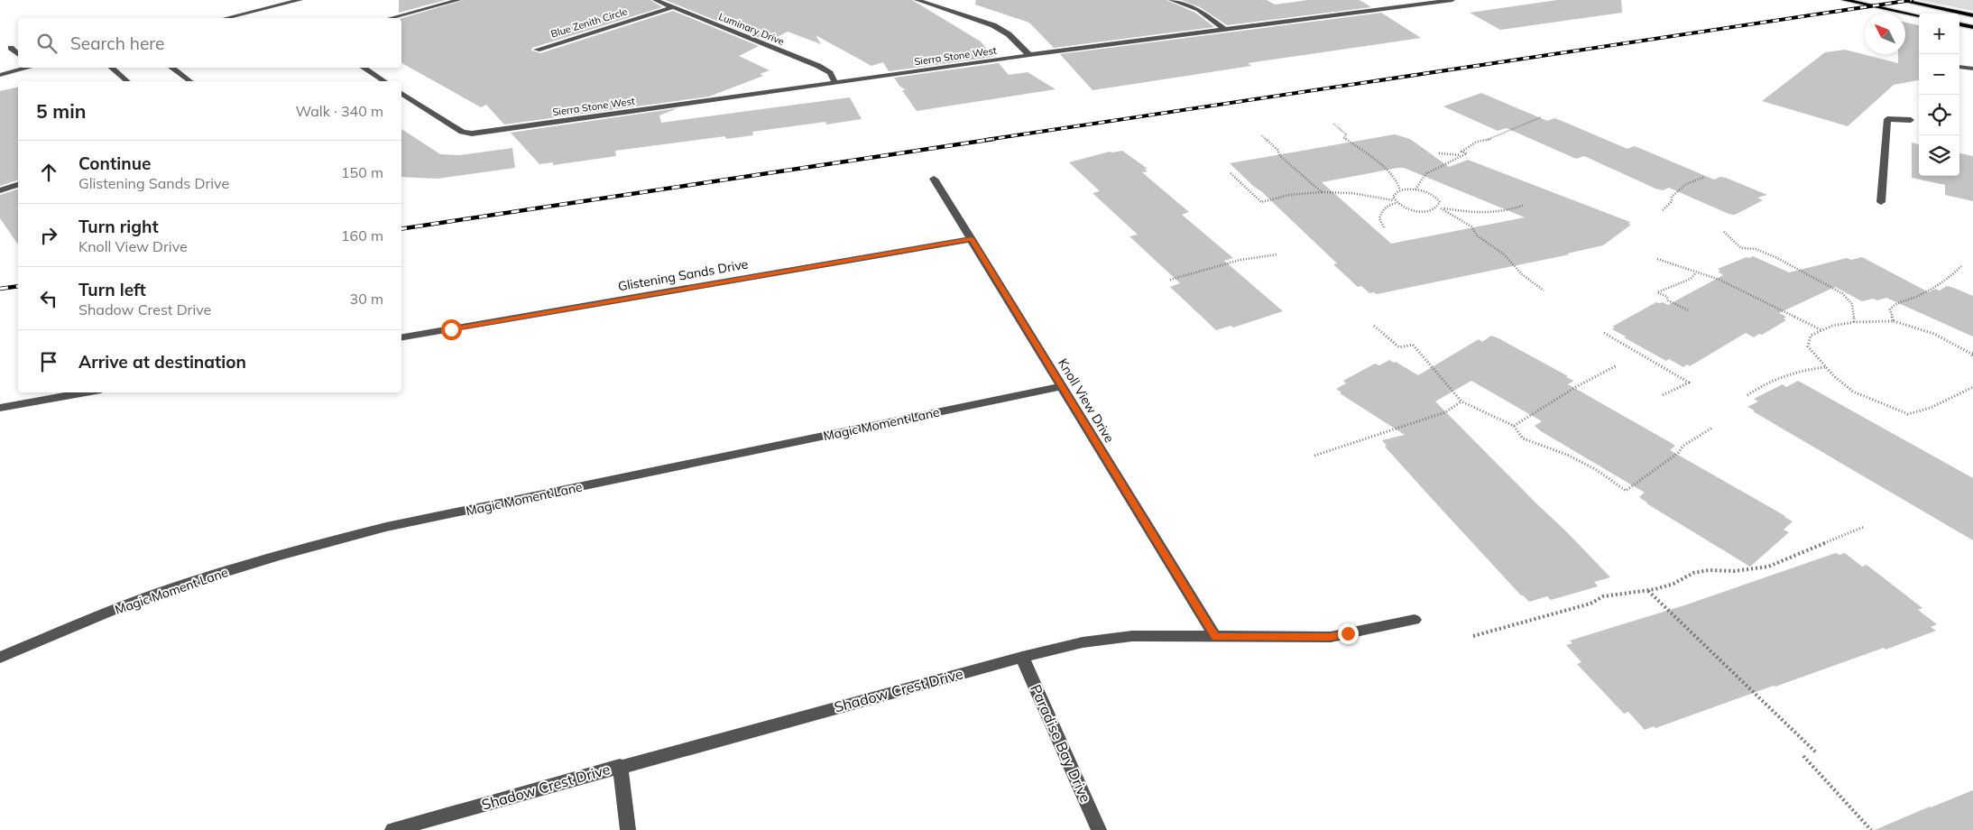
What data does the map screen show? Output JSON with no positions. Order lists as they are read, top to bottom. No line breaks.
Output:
{"streets":{"street":["Blue Zenith Circle","Luminary Drive","Sierra Stone West","Glistening Sands Drive","Knoll View Drive","Magic Moment Lane","Shadow Crest Drive","Paradise Bay Drive"]},"crossings":[["Blue Zenith Circle","Luminary Drive"],["Luminary Drive","Sierra Stone West"],["Glistening Sands Drive","Knoll View Drive"],["Knoll View Drive","Magic Moment Lane"],["Knoll View Drive","Shadow Crest Drive"],["Shadow Crest Drive","Paradise Bay Drive"]],"north":"top left","page":{"map_buttons":["+","−"],"search":"Search here","heading":["5 min","Walk · 340 m"],"list":[["Continue","Glistening Sands Drive","150 m"],["Turn right","Knoll View Drive","160 m"],["Turn left","Shadow Crest Drive","30 m"],"Arrive at destination"]}}
